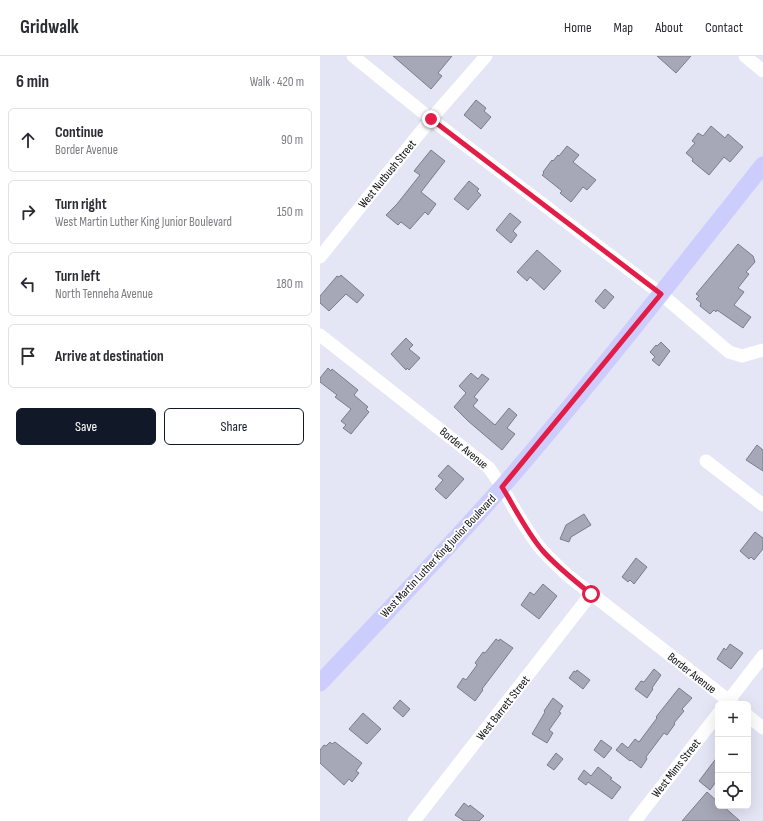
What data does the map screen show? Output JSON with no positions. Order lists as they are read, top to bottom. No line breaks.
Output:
{"streets":{"main road":["West Martin Luther King Junior Boulevard"],"street":["West Nutbush Street","Border Avenue","West Barrett Street","West Mims Street"]},"crossings":[["Border Avenue","West Martin Luther King Junior Boulevard"],["Border Avenue","West Barrett Street"]],"page":{"header":"Gridwalk","nav":["Home","Map","About","Contact"],"heading":["6 min","Walk · 420 m"],"list":[["Continue","Border Avenue","90 m"],["Turn right","West Martin Luther King Junior Boulevard","150 m"],["Turn left","North Tenneha Avenue","180 m"],"Arrive at destination"],"buttons":["Save","Share"],"map_buttons":["+","−"]}}
